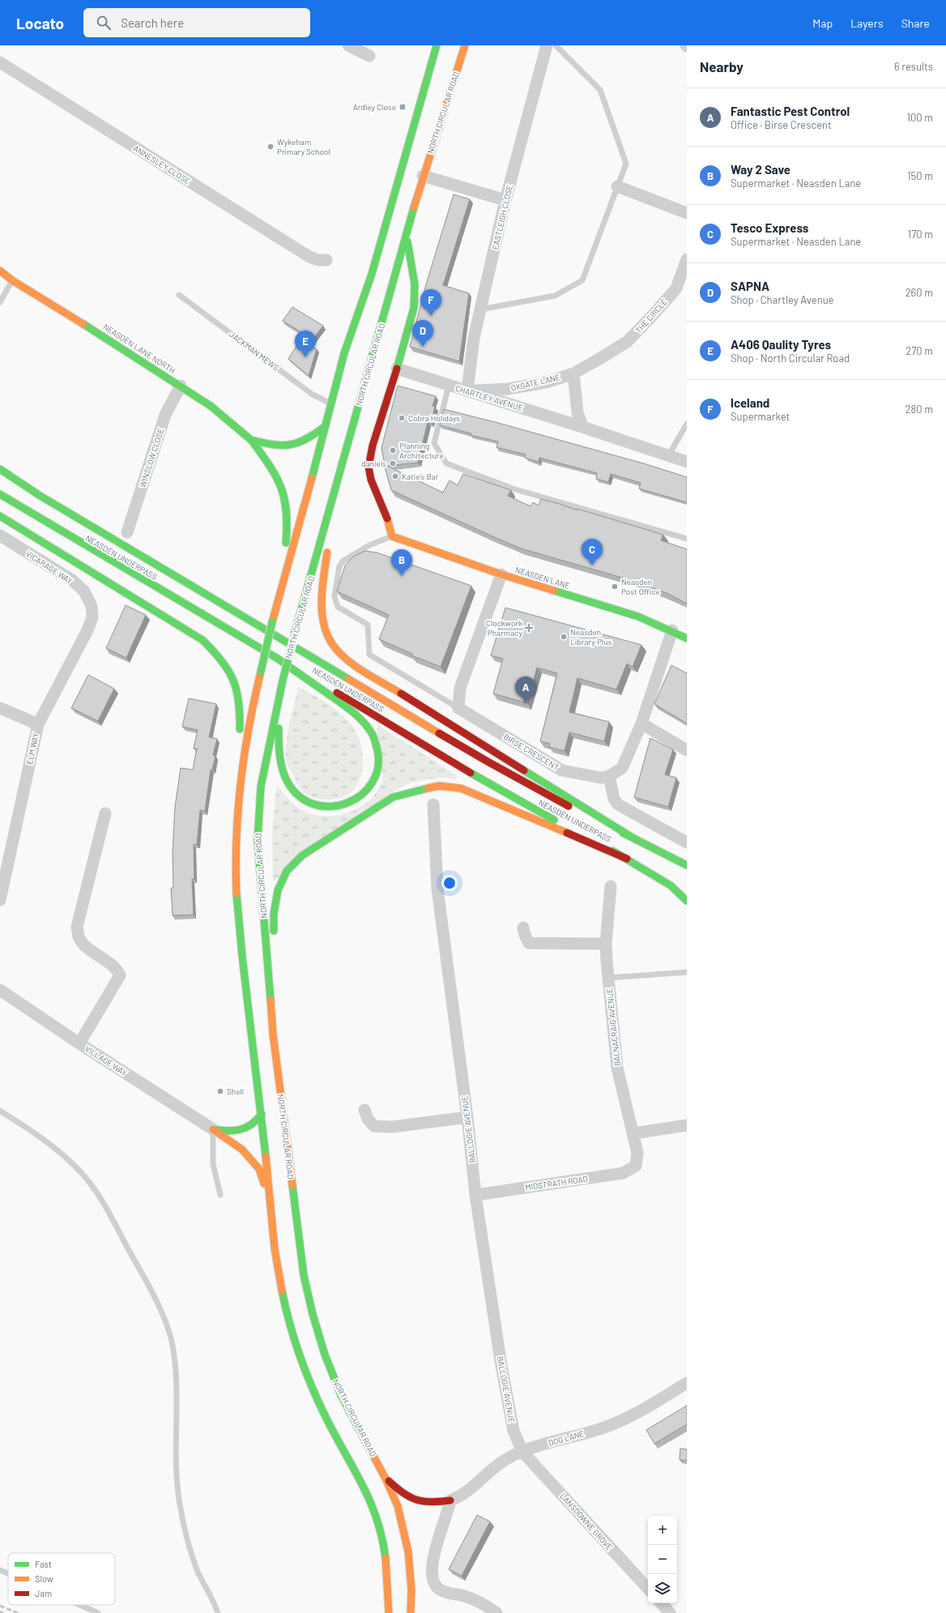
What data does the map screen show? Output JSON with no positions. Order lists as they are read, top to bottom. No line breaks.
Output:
{"streets":{"main road":["NORTH CIRCULAR ROAD","NEASDEN LANE NORTH","NEASDEN UNDERPASS","NEASDEN LANE"],"street":["ANNESLEY CLOSE","EASTLEIGH CLOSE","THE CIRCLE","OXGATE LANE","CHARTLEY AVENUE","WINSLOW CLOSE","VICARAGE WAY","ELM WAY","BIRSE CRESCENT","BALNACRAIG AVENUE","VILLAGE WAY","BALLOGIE AVENUE","MIDSTRATH ROAD","DOG LANE","LANSDOWNE GROVE"],"lane":["JACKMAN MEWS"]},"crossings":[["EASTLEIGH CLOSE","OXGATE LANE"],["EASTLEIGH CLOSE","CHARTLEY AVENUE"],["THE CIRCLE","OXGATE LANE"],["NEASDEN LANE NORTH","WINSLOW CLOSE"],["OXGATE LANE","CHARTLEY AVENUE"],["VICARAGE WAY","ELM WAY"],["BALNACRAIG AVENUE","MIDSTRATH ROAD"],["BALLOGIE AVENUE","MIDSTRATH ROAD"],["BALLOGIE AVENUE","DOG LANE"],["BALLOGIE AVENUE","LANSDOWNE GROVE"],["DOG LANE","LANSDOWNE GROVE"]],"places":{"transit":["Ardley Close"],"other":["Wykeham Primary School","Cobra Holidays","Planning Architecture","daniels","Katie's Bar","Neasden Post Office","Neasden Library Plus","Shell"],"health":["Clockwork Pharmacy"]},"legend":["Fast","Slow","Jam"],"page":{"header":"Locato","search":"Search here","nav":["Map","Layers","Share"],"heading":["Nearby","6 results"],"list":[{"mark":"A","name":"Fantastic Pest Control","note":"Office · Birse Crescent","value":"100 m"},{"mark":"B","name":"Way 2 Save","note":"Supermarket · Neasden Lane","value":"150 m"},{"mark":"C","name":"Tesco Express","note":"Supermarket · Neasden Lane","value":"170 m"},{"mark":"D","name":"SAPNA","note":"Shop · Chartley Avenue","value":"260 m"},{"mark":"E","name":"A406 Qaulity Tyres","note":"Shop · North Circular Road","value":"270 m"},{"mark":"F","name":"Iceland","note":"Supermarket","value":"280 m"}],"pins":["F","D","E","C","B","A"],"map_buttons":["+","−"]}}
